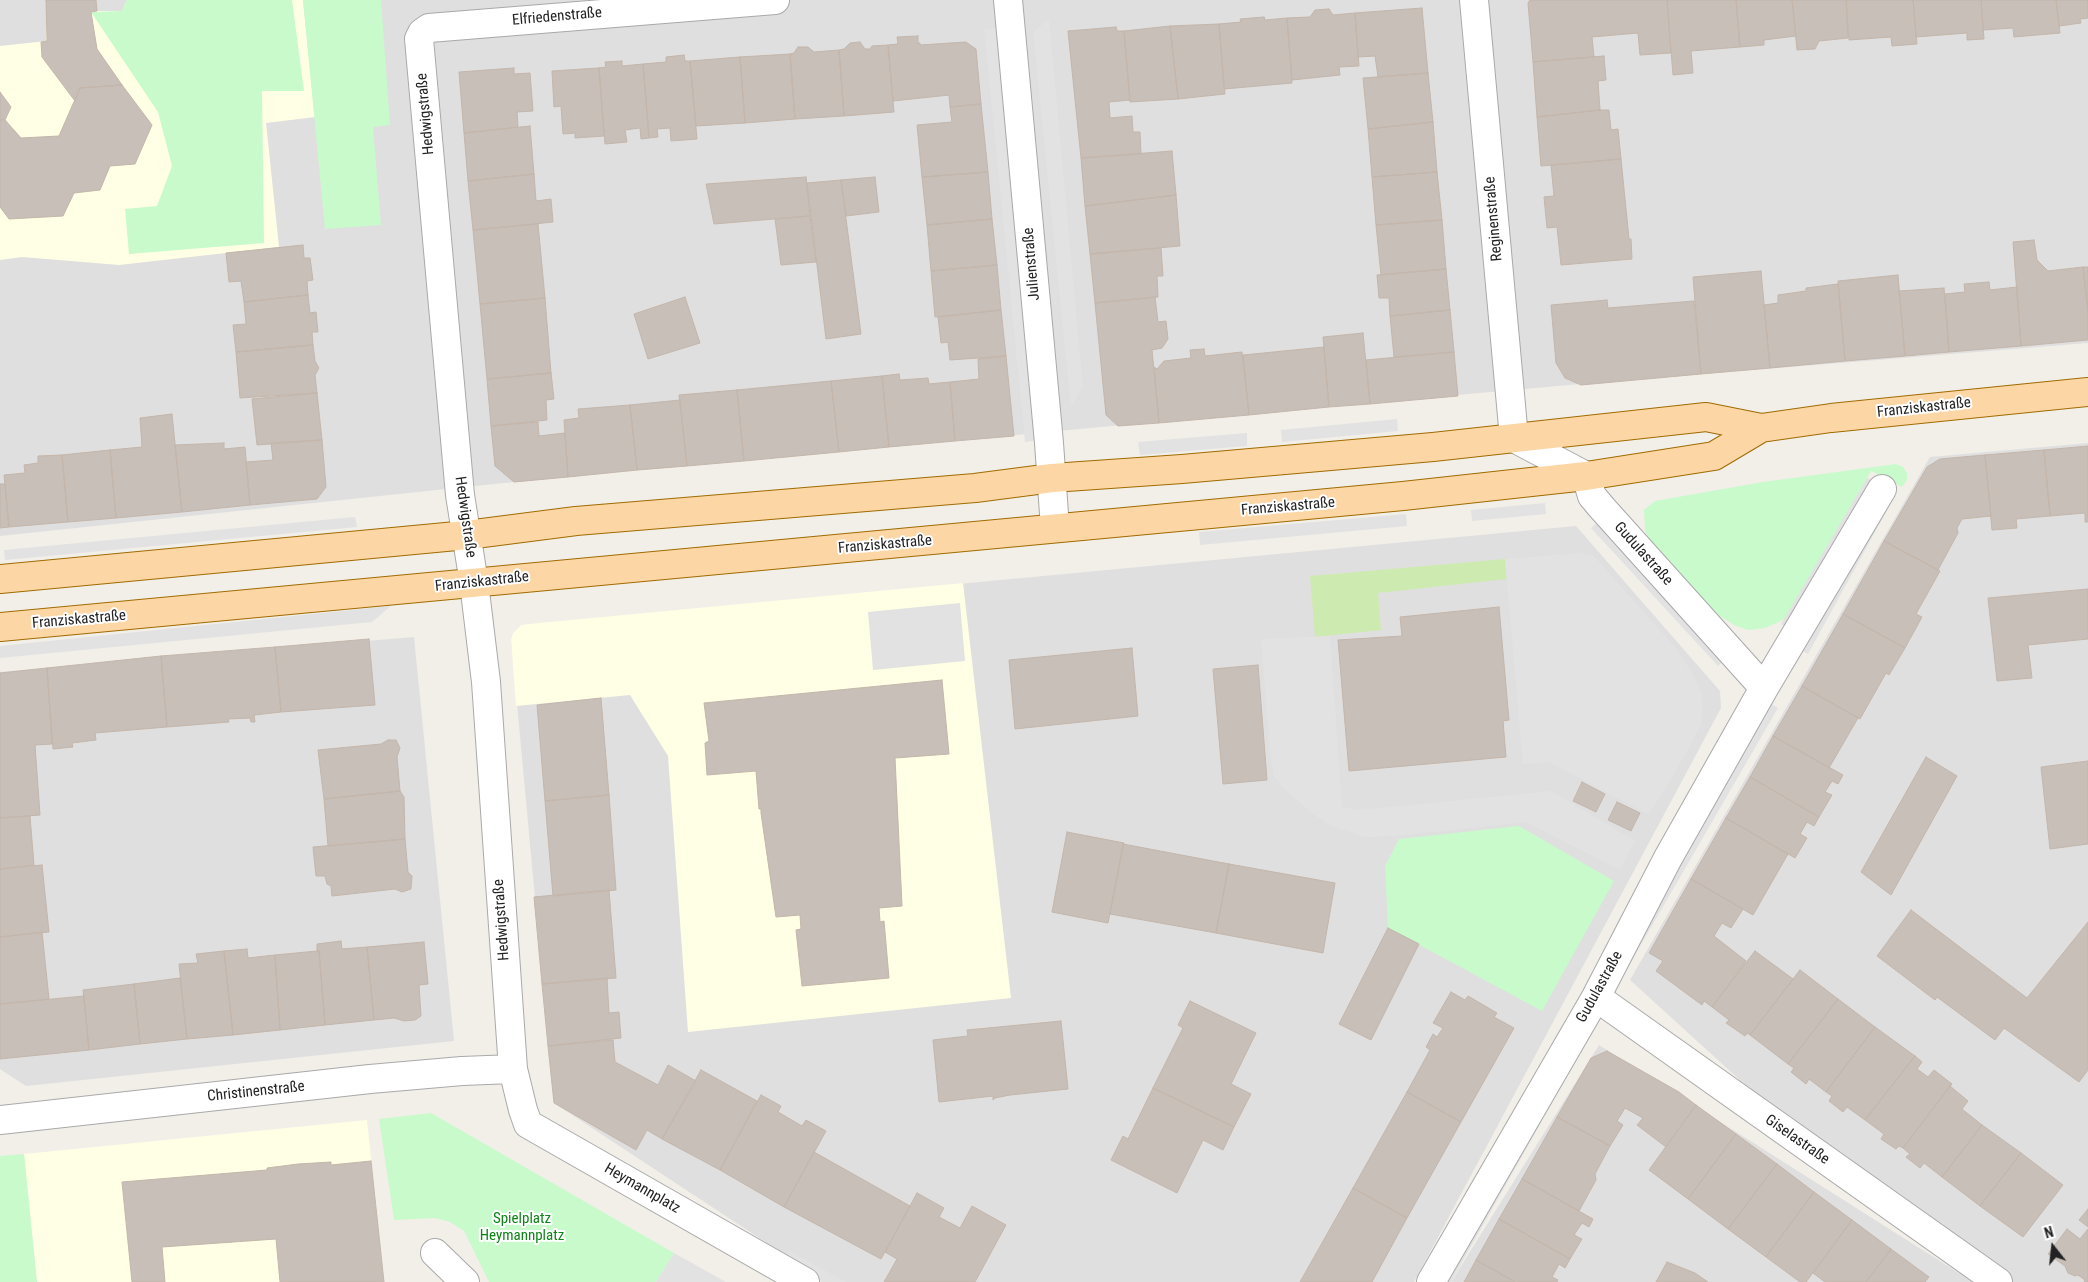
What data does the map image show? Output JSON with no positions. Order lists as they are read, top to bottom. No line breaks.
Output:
{"streets":{"main road":["Franziskastraße"],"street":["Elfriedenstraße","Hedwigstraße","Reginenstraße","Julienstraße","Gudulastraße","Christinenstraße","Giselastraße","Heymannplatz"]},"crossings":[["Elfriedenstraße","Hedwigstraße"],["Hedwigstraße","Franziskastraße"],["Hedwigstraße","Christinenstraße"],["Hedwigstraße","Heymannplatz"],["Reginenstraße","Franziskastraße"],["Julienstraße","Franziskastraße"],["Franziskastraße","Gudulastraße"],["Gudulastraße","Giselastraße"],["Christinenstraße","Heymannplatz"]],"parks":["Spielplatz Heymannplatz"],"north":"top"}
